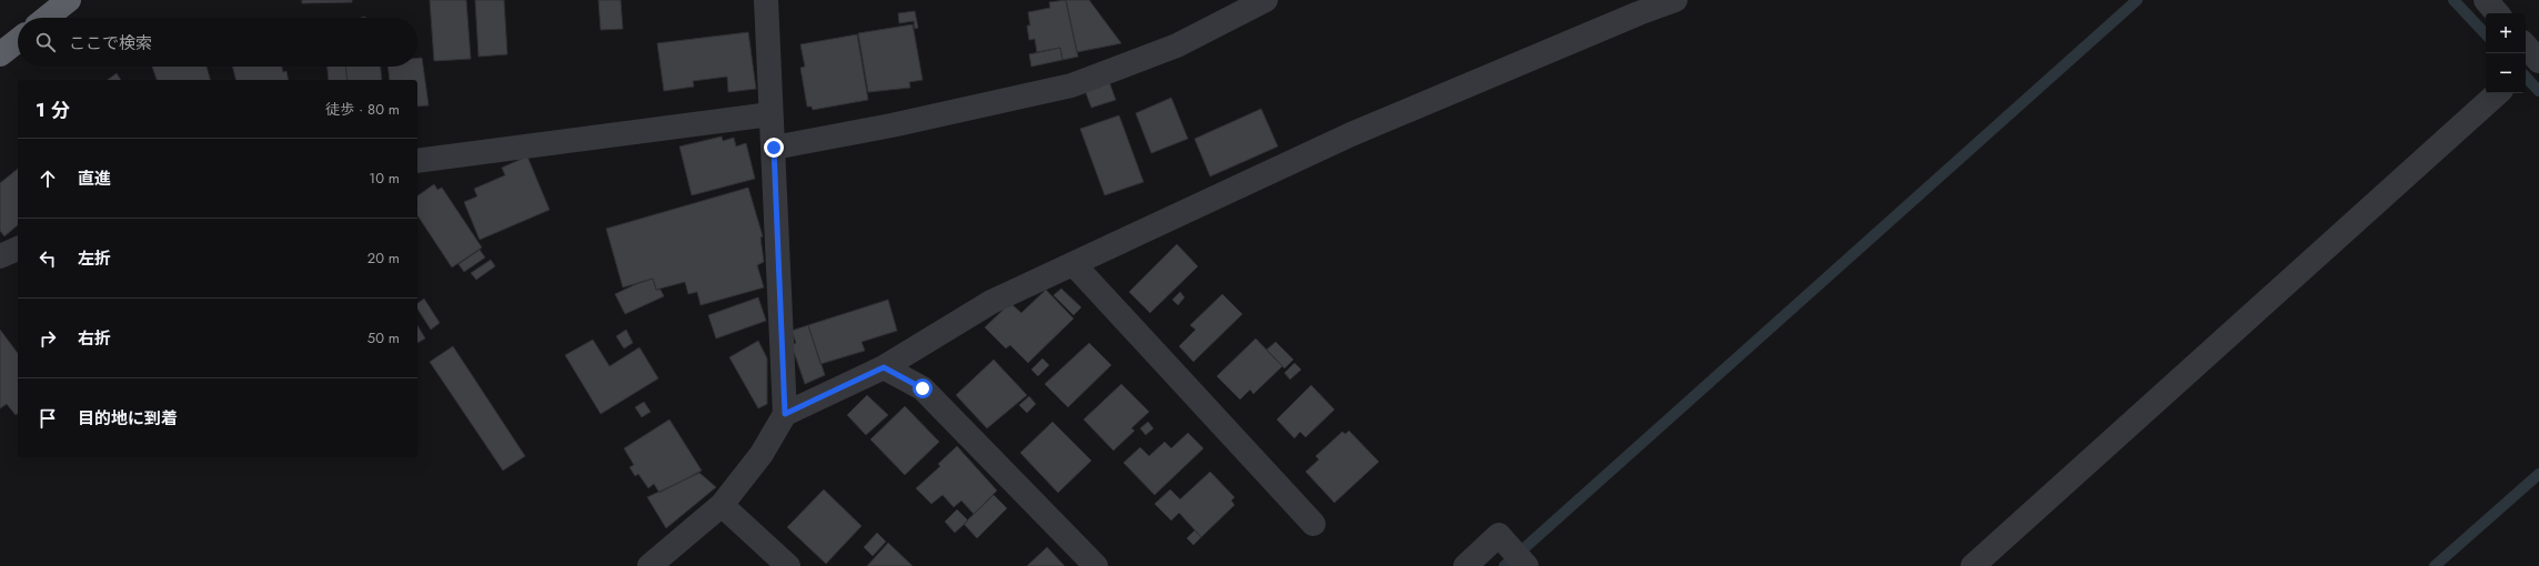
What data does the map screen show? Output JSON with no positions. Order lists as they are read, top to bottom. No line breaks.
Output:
{"page":{"map_buttons":["+","−"],"search":"ここで検索","heading":["1 分","徒歩 · 80 m"],"list":[["直進","10 m"],["左折","20 m"],["右折","50 m"],"目的地に到着"]}}
